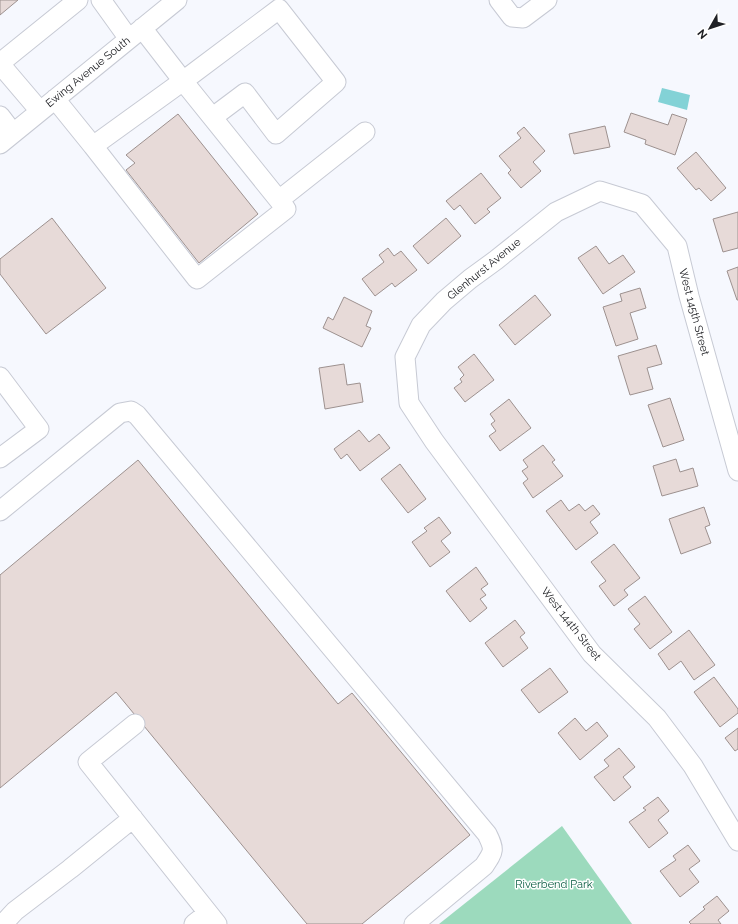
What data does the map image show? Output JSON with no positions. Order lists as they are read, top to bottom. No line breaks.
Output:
{"streets":{"street":["Ewing Avenue South","Glenhurst Avenue","West 145th Street","West 144th Street"]},"crossings":[["Glenhurst Avenue","West 145th Street"],["Glenhurst Avenue","West 144th Street"]],"parks":["Riverbend Park"],"north":"bottom left"}
